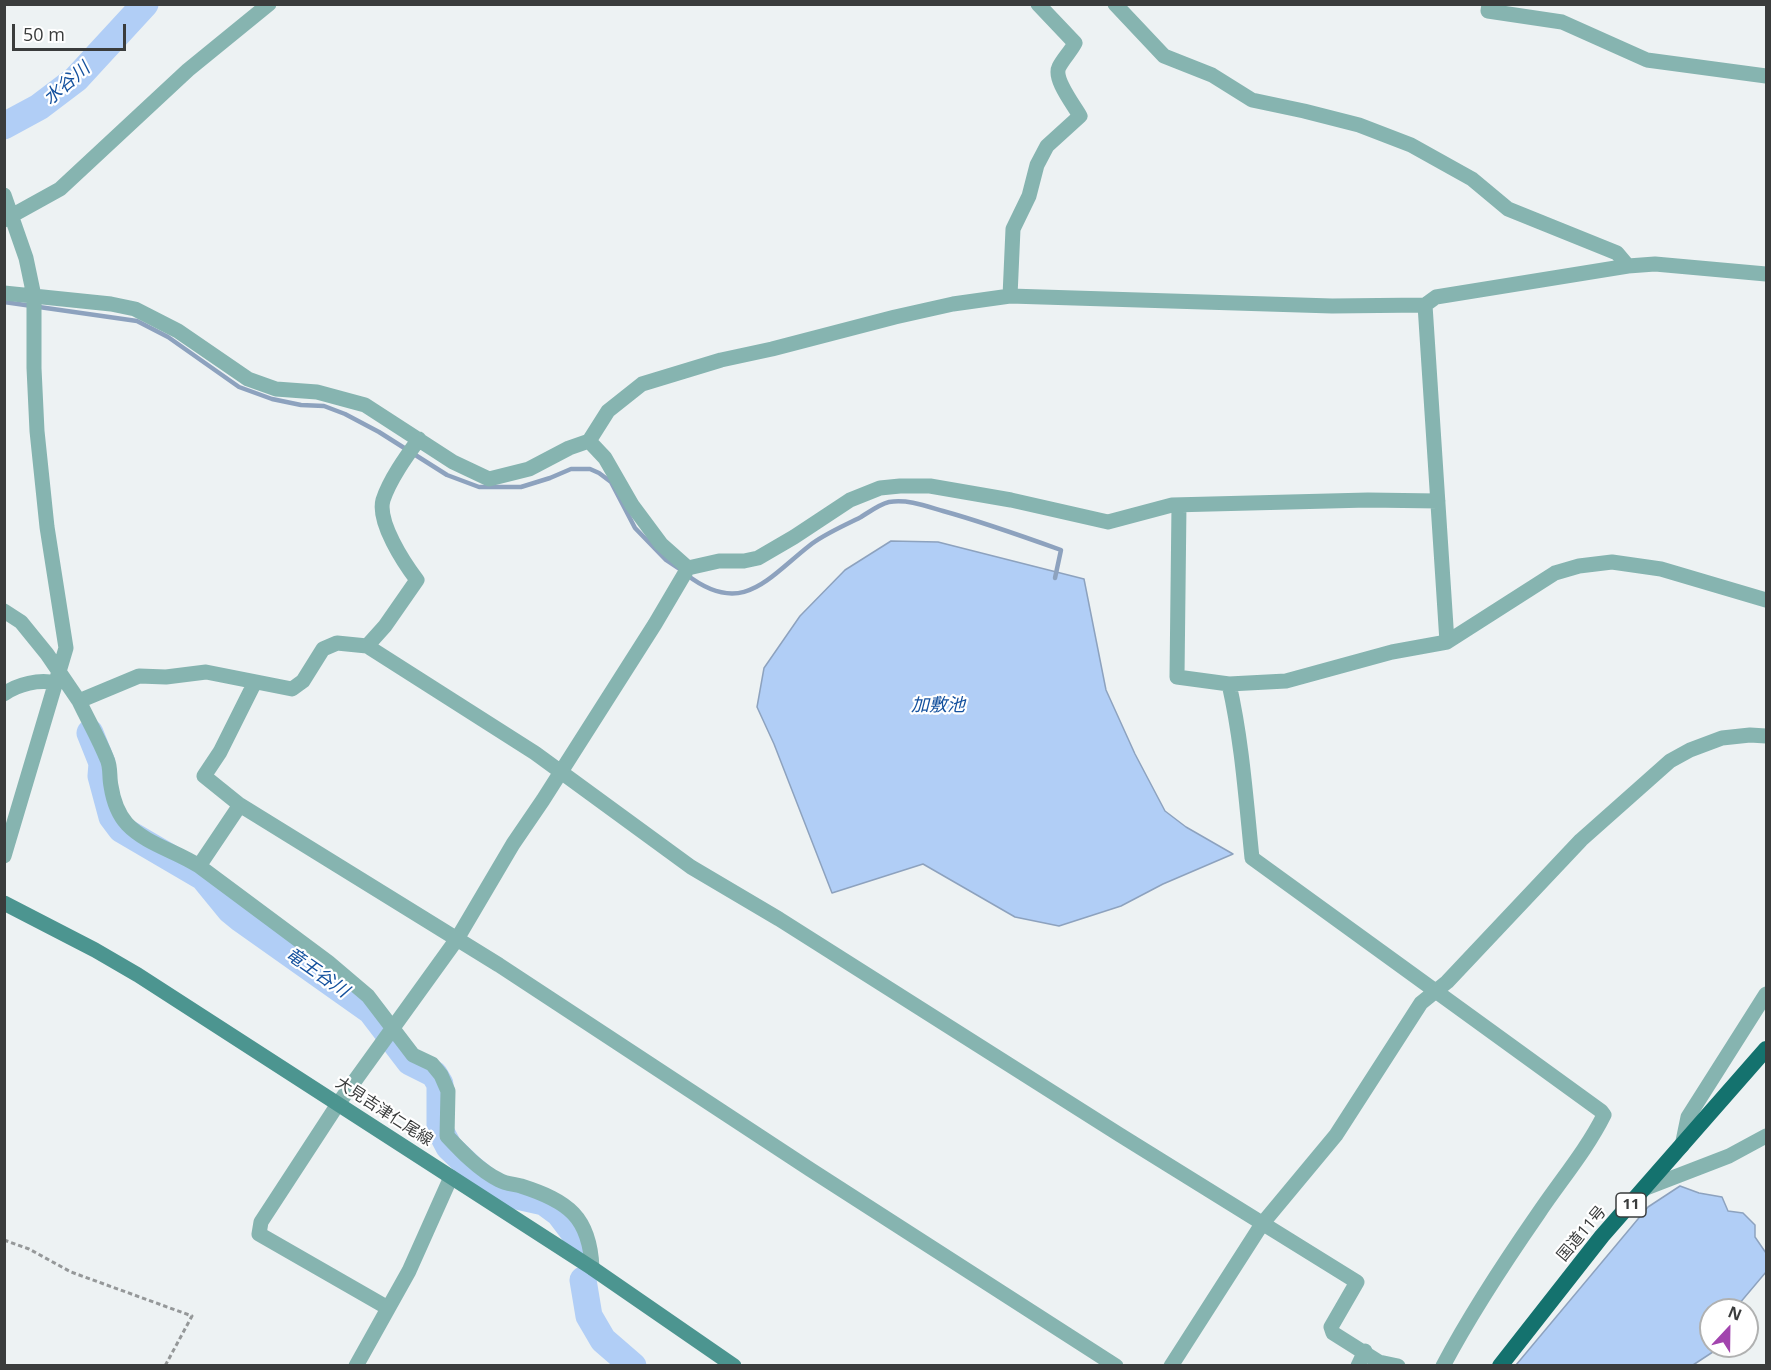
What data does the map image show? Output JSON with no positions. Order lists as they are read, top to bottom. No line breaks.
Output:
{"streets":{"highway":["11","国道11号"],"main road":["大見吉津仁尾線"]},"water":["水谷川","加敷池","竜王谷川"],"scale_bar":"50 m","north":"top"}
